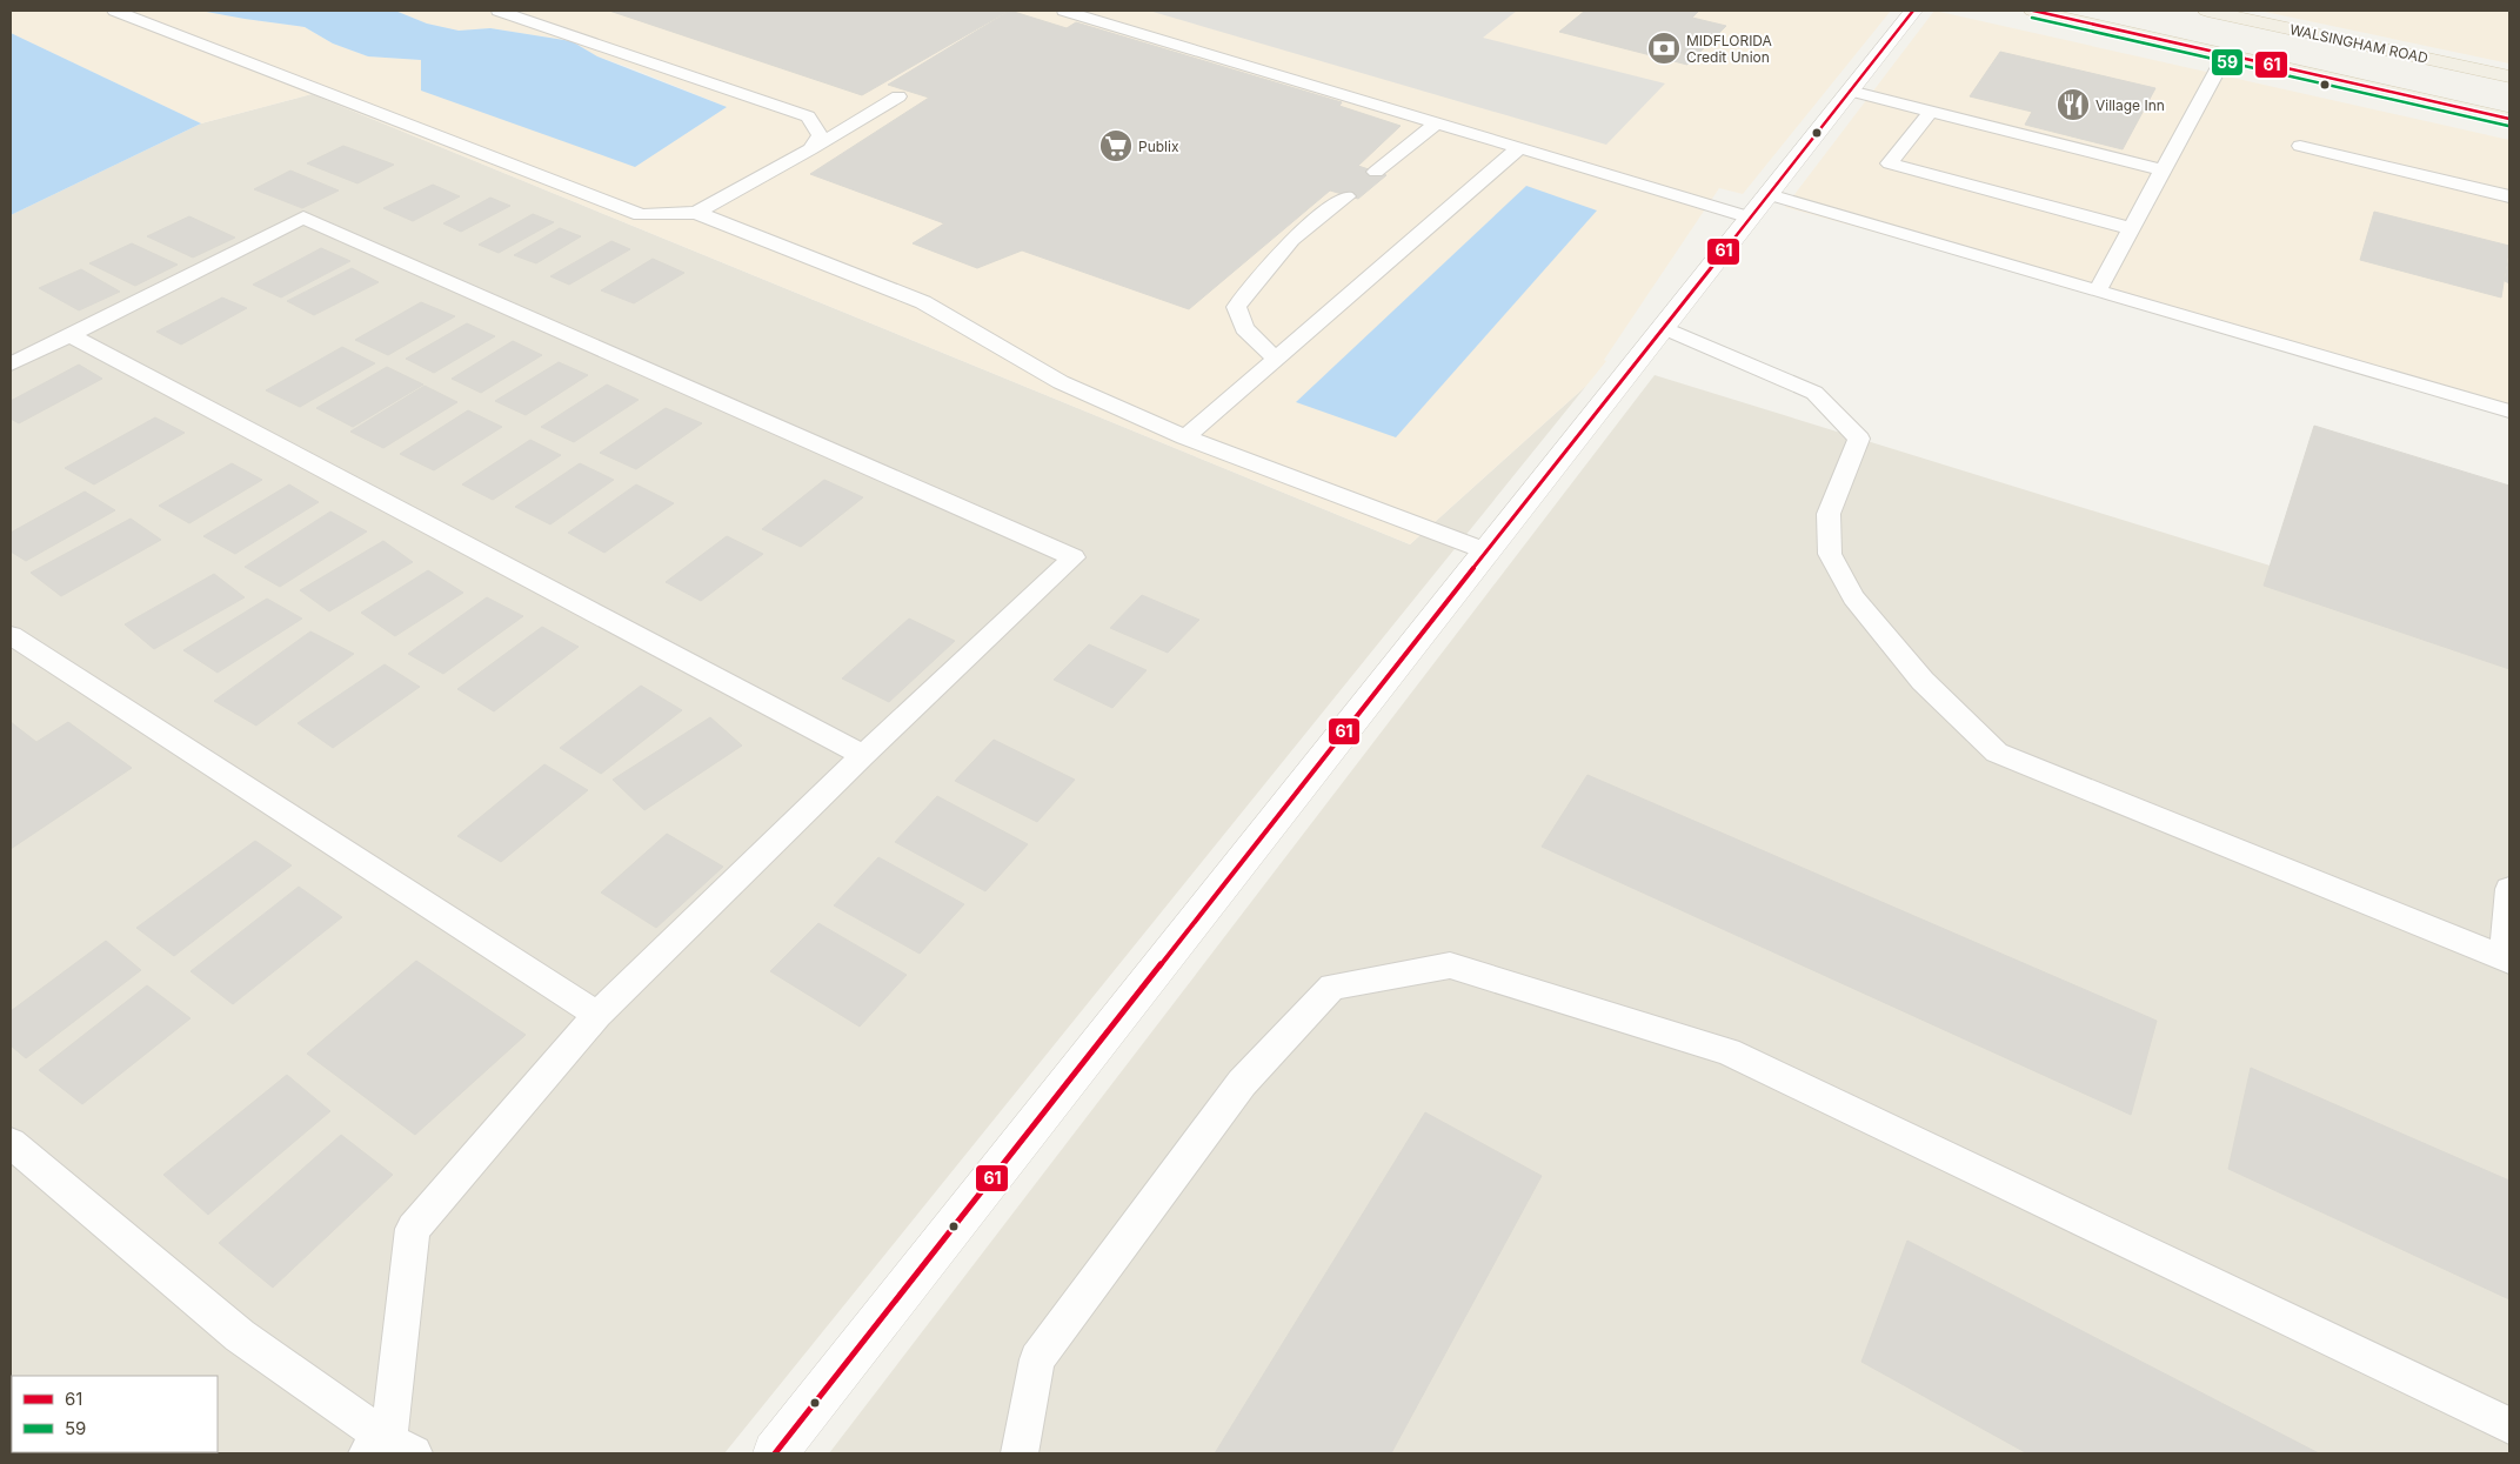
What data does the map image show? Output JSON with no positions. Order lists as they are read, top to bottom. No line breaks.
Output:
{"streets":{"main road":["WALSINGHAM ROAD"]},"places":{"bank":["MIDFLORIDA Credit Union"],"restaurant":["Village Inn"],"supermarket":["Publix"]},"lines":["transit line 61","transit line 59"],"legend":["61","59"]}
